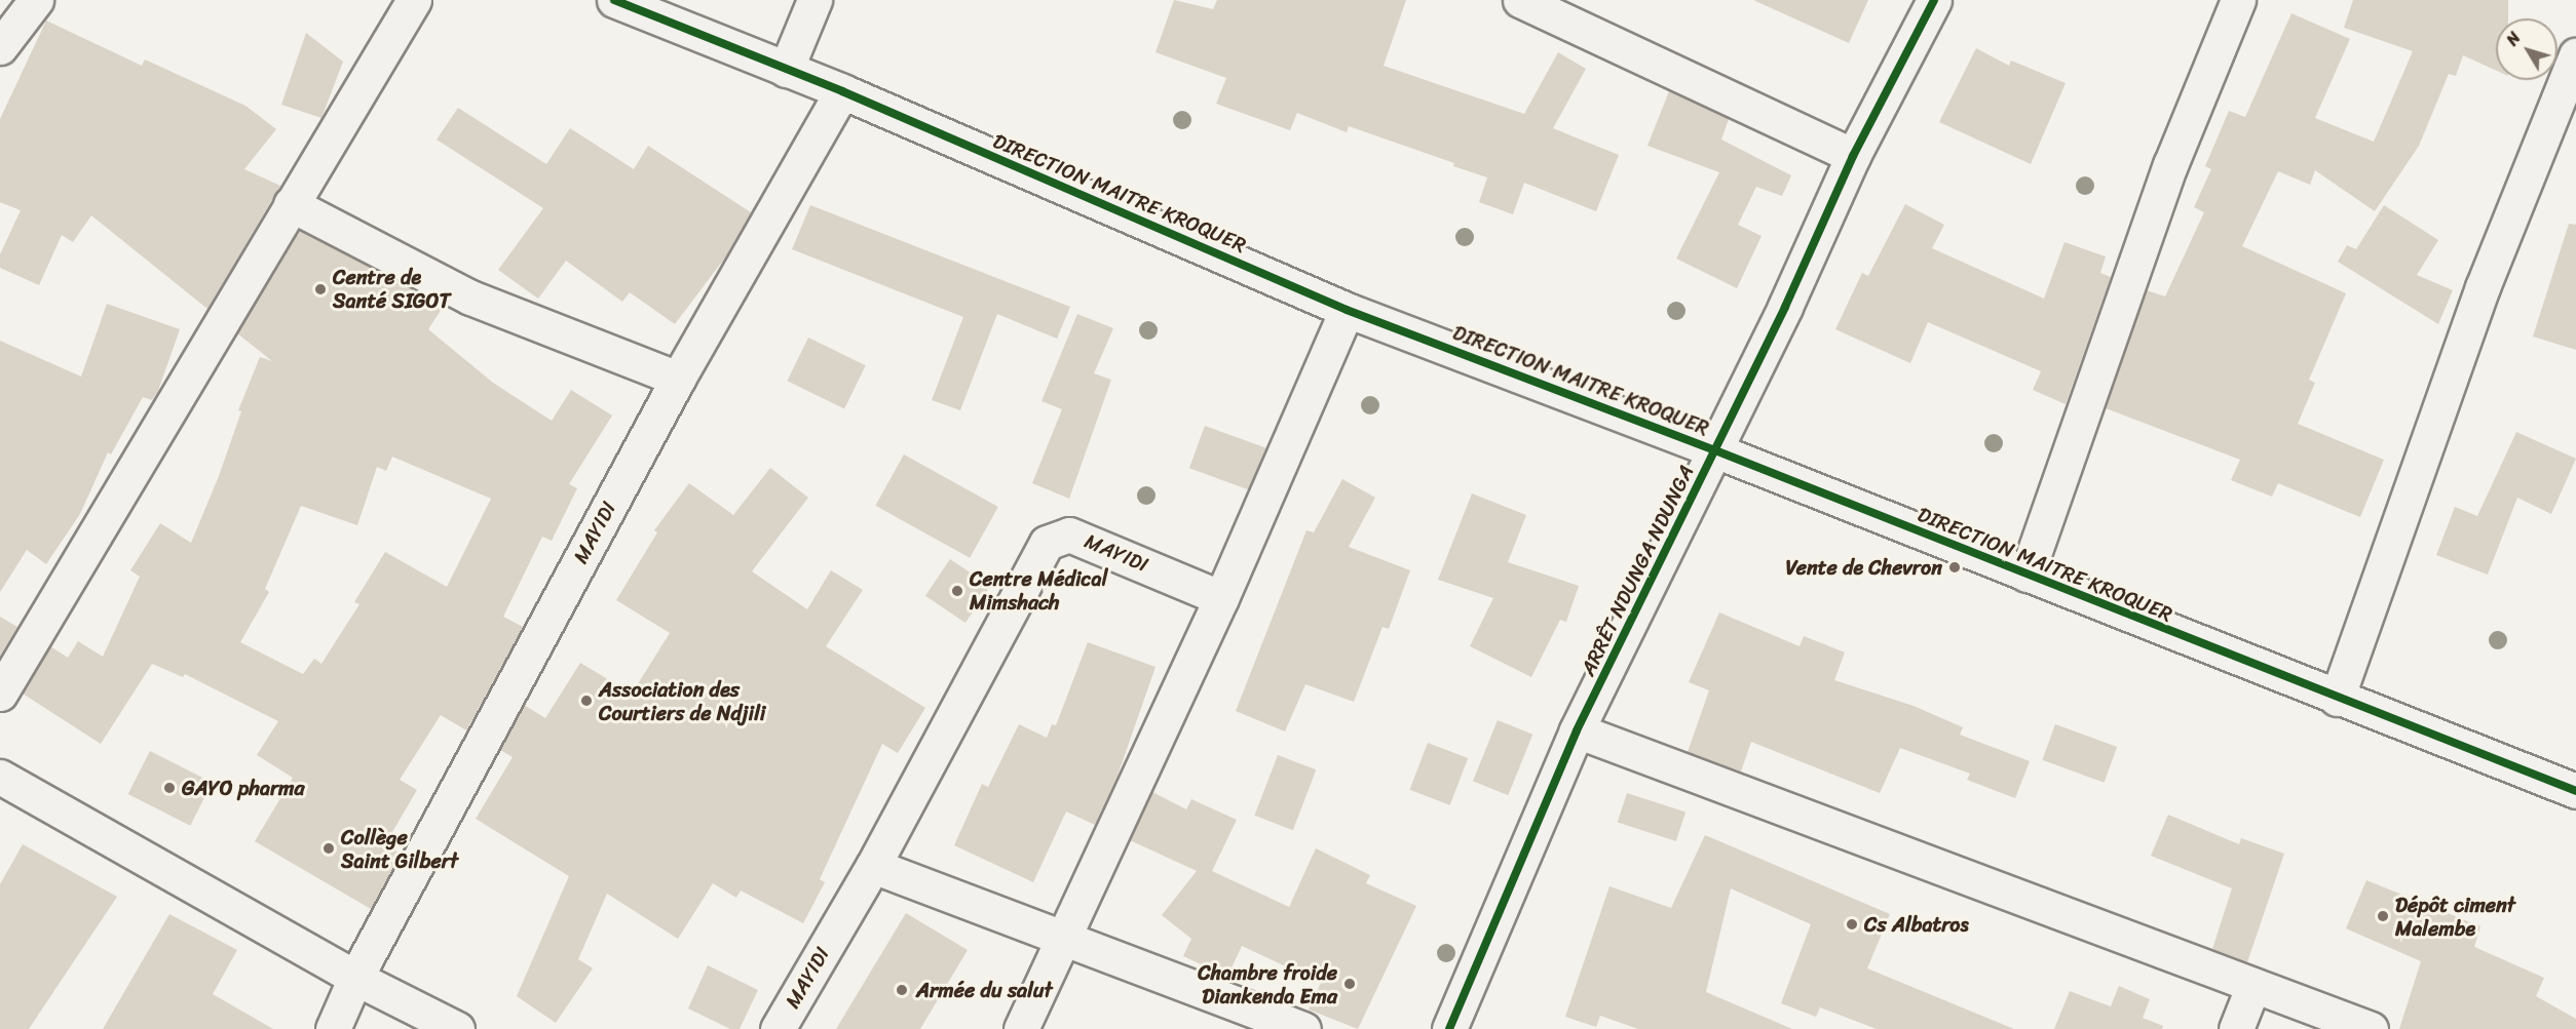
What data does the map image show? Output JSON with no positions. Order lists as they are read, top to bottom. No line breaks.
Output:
{"streets":{"street":["DIRECTION MAITRE KROQUER","MAYIDI","ARRÊT NDUNGA NDUNGA"]},"crossings":[["DIRECTION MAITRE KROQUER","MAYIDI"],["DIRECTION MAITRE KROQUER","ARRÊT NDUNGA NDUNGA"]],"places":["Centre de Santé SIGOT","Vente de Chevron","Centre Médical Mimshach","Association des Courtiers de Ndjili","GAYO pharma","Collège Saint Gilbert","Dépôt ciment Malembe","Cs Albatros","Chambre froide Diankenda Ema","Armée du salut"],"north":"top left"}
